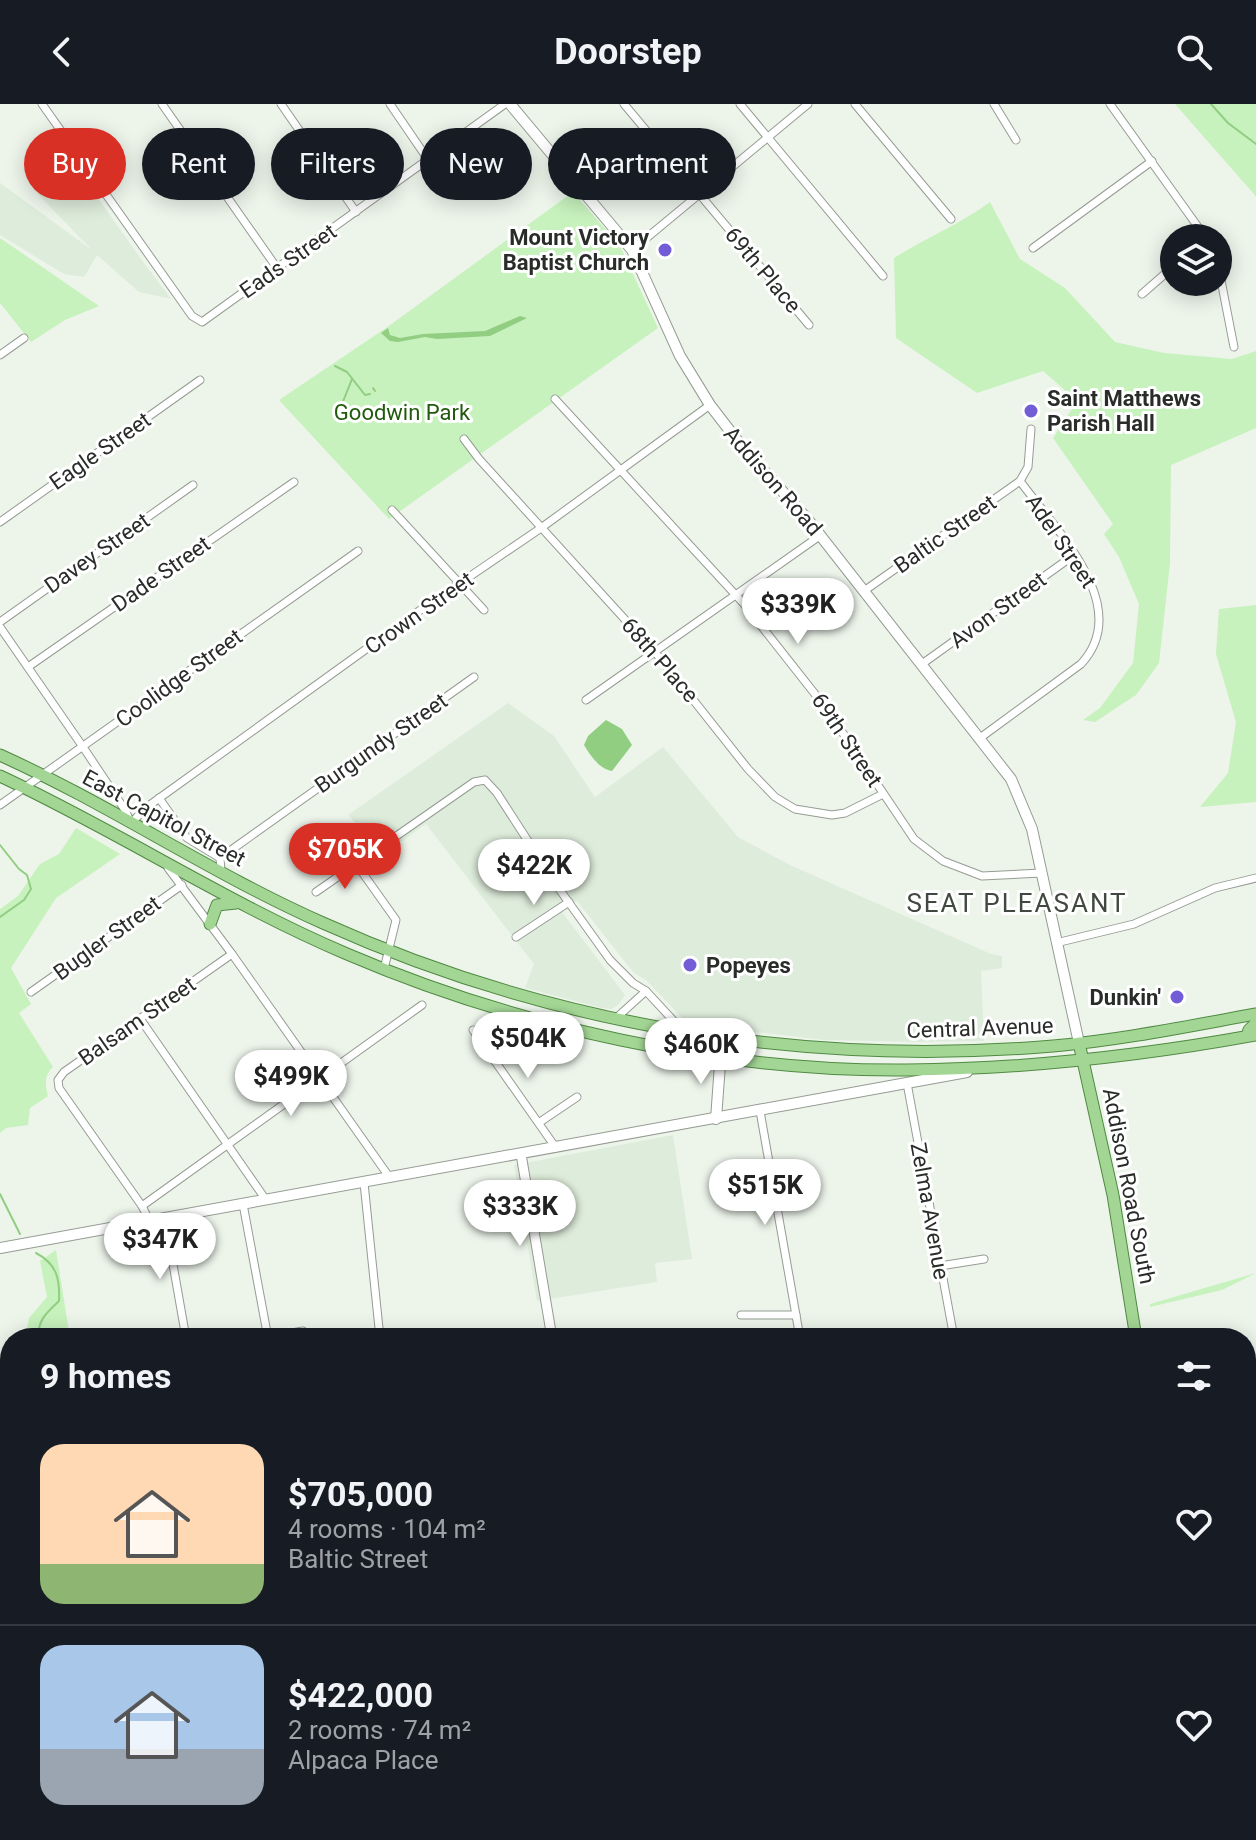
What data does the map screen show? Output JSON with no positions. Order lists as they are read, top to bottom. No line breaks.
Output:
{"streets":{"main road":["Addison Road","East Capitol Street","Central Avenue","Addison Road South"],"street":["Eads Street","69th Place","Eagle Street","Baltic Street","Adel Street","Davey Street","Dade Street","Avon Street","Crown Street","68th Place","Coolidge Street","69th Street","Burgundy Street","Bugler Street","Balsam Street","Zelma Avenue"]},"crossings":[["Eads Street","Addison Road"],["Addison Road","Baltic Street"],["Addison Road","Adel Street"],["Addison Road","Avon Street"],["Addison Road","Crown Street"],["Addison Road","69th Street"],["Addison Road","Central Avenue"],["Addison Road","Addison Road South"],["Baltic Street","Adel Street"],["Adel Street","Avon Street"],["Crown Street","68th Place"],["Crown Street","69th Street"],["Crown Street","East Capitol Street"],["68th Place","69th Street"],["Coolidge Street","East Capitol Street"],["East Capitol Street","Central Avenue"],["Central Avenue","Addison Road South"]],"districts":["SEAT PLEASANT"],"parks":["Goodwin Park"],"places":["Mount Victory Baptist Church","Saint Matthews Parish Hall","Popeyes","Dunkin'"],"page":{"header":"Doorstep","chip":["Buy","Rent","Filters","New","Apartment"],"price":["$339K","$705K","$422K","$504K","$460K","$499K","$515K","$333K","$347K"],"heading":"9 homes","list":[{"name":"$705,000","note":"4 rooms · 104 m² · Baltic Street"},{"name":"$422,000","note":"2 rooms · 74 m² · Alpaca Place"}]}}
